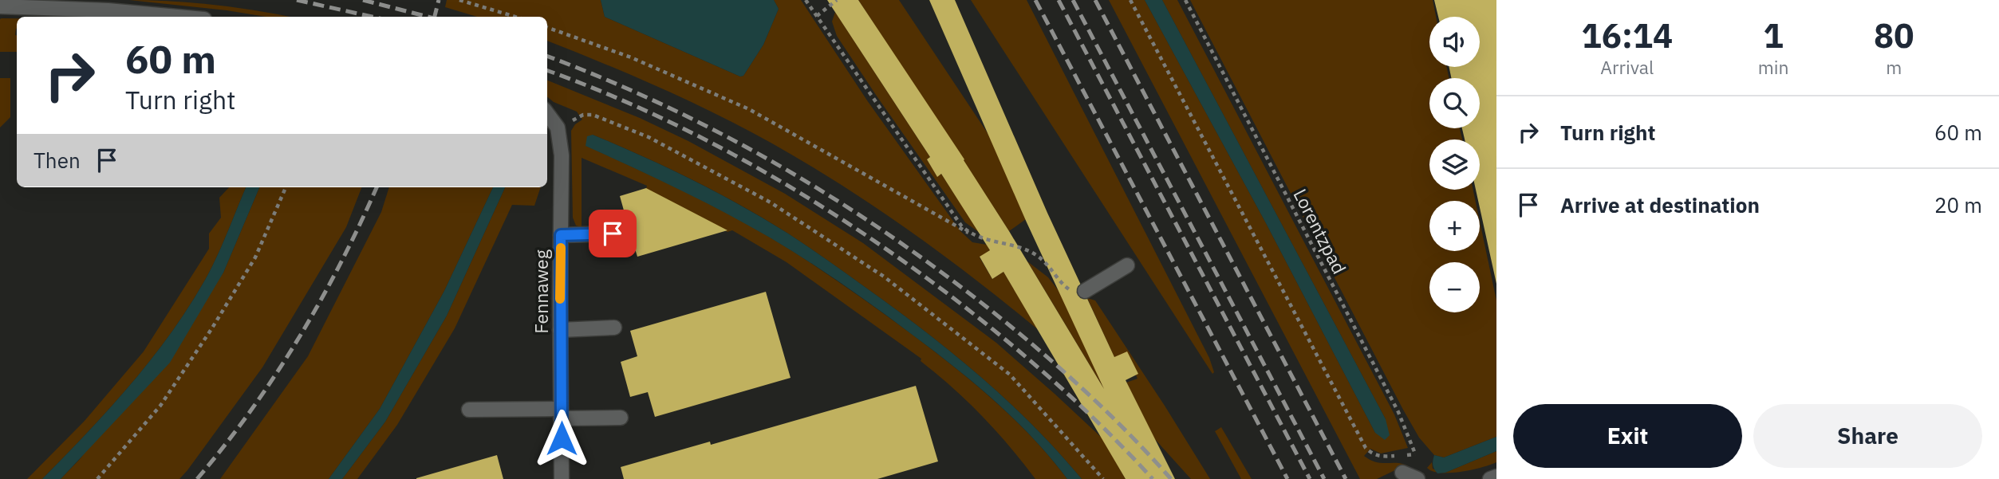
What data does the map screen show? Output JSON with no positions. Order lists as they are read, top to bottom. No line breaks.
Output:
{"streets":{"street":["Fennaweg"],"path":["Lorentzpad"]},"page":{"eta":["16:14","Arrival","1","min","80","m"],"map_buttons":["+","−"],"turn":["60 m","Turn right"],"list":[{"name":"Turn right","value":"60 m"},{"name":"Arrive at destination","value":"20 m"}],"then":"Then","buttons":["Exit","Share"]}}
